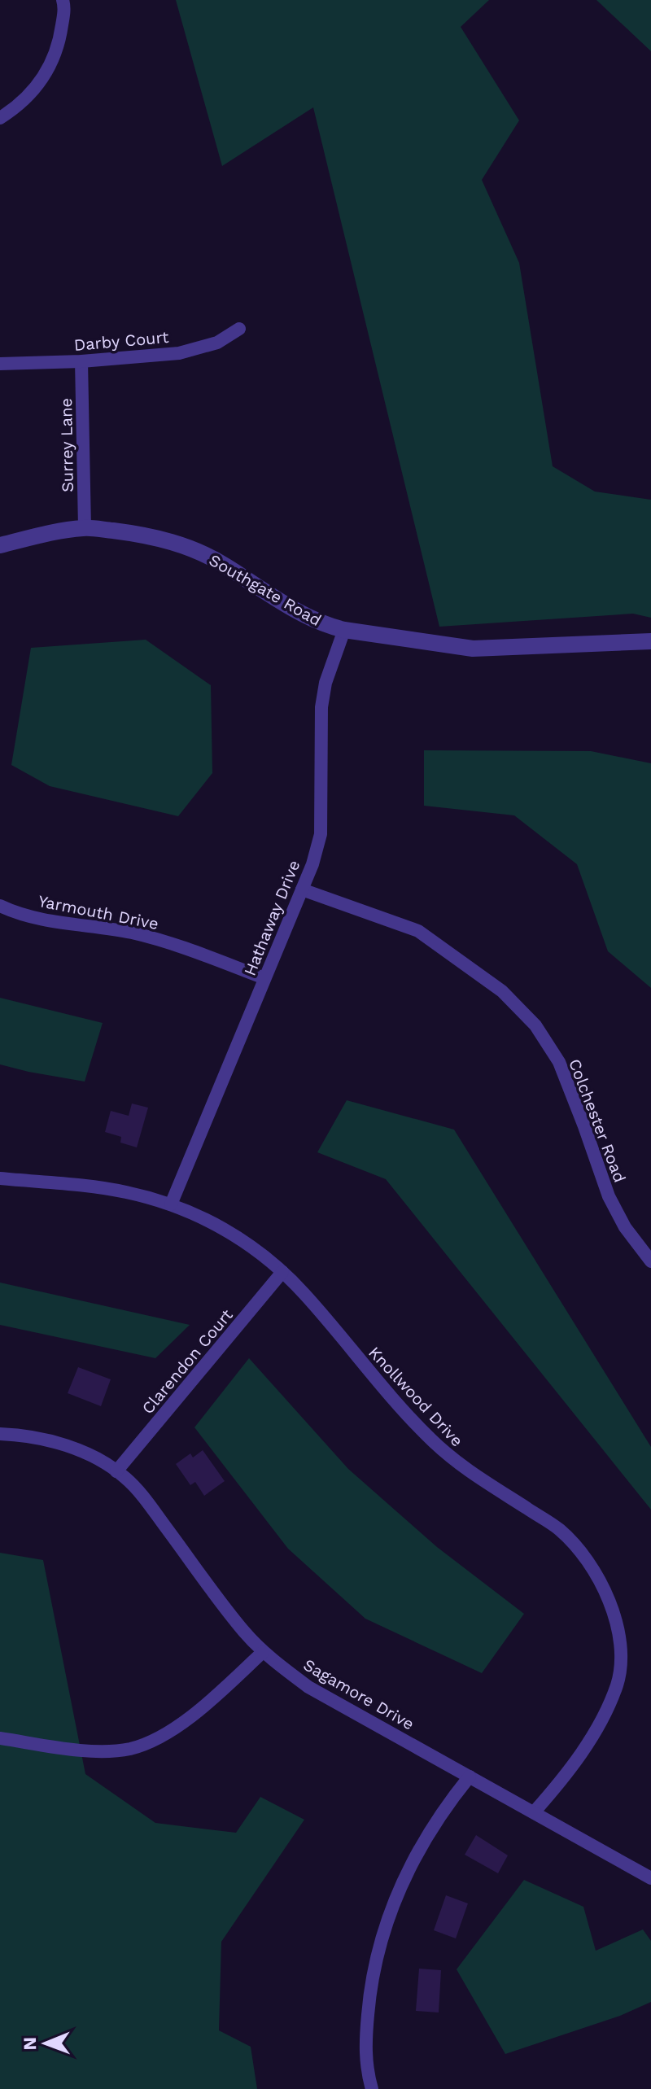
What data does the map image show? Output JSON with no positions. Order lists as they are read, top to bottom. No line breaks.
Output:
{"streets":{"street":["Darby Court","Surrey Lane","Southgate Road","Yarmouth Drive","Hathaway Drive","Colchester Road","Clarendon Court","Knollwood Drive","Sagamore Drive"]},"crossings":[["Darby Court","Surrey Lane"],["Surrey Lane","Southgate Road"],["Southgate Road","Hathaway Drive"],["Yarmouth Drive","Hathaway Drive"],["Hathaway Drive","Colchester Road"],["Hathaway Drive","Knollwood Drive"],["Clarendon Court","Knollwood Drive"],["Clarendon Court","Sagamore Drive"],["Knollwood Drive","Sagamore Drive"]],"north":"left"}
